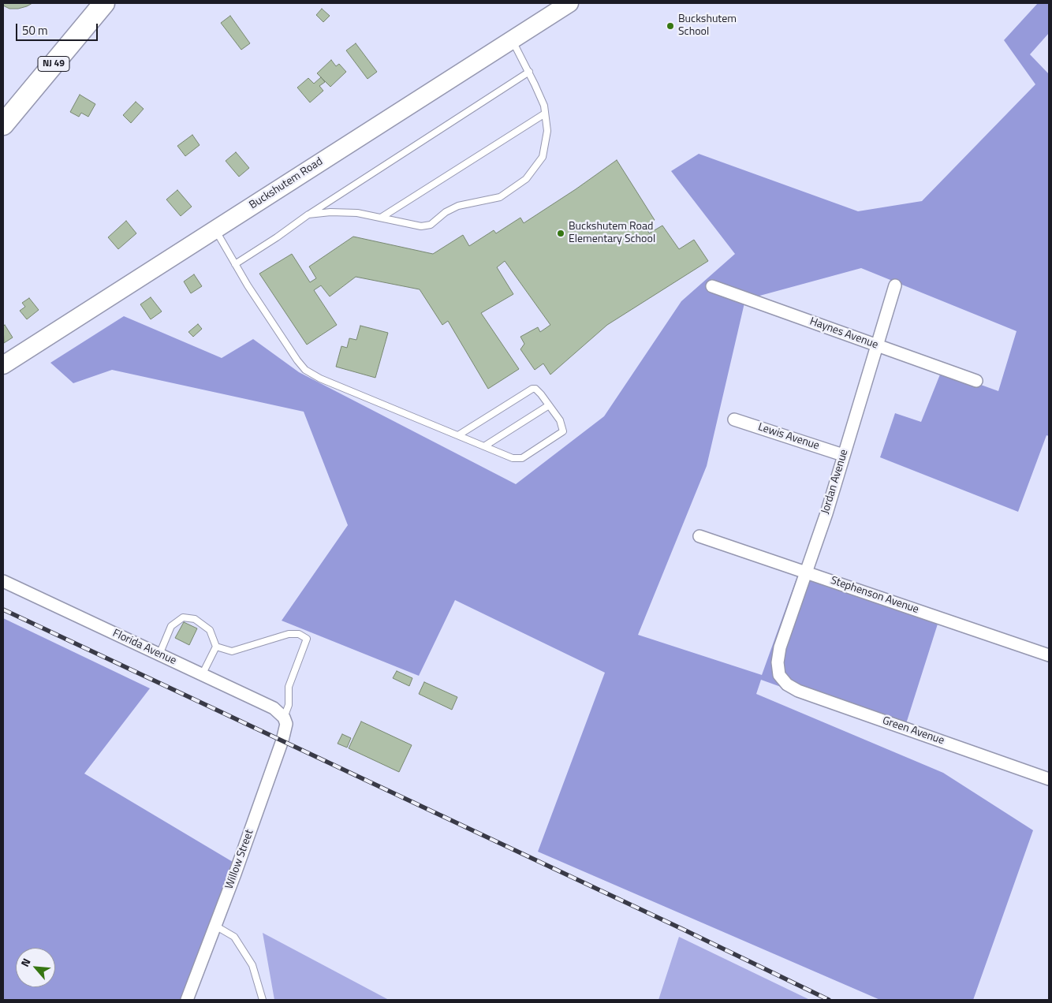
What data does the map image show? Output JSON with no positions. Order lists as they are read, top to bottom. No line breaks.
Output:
{"streets":{"highway":["NJ 49"],"main road":["Buckshutem Road"],"street":["Haynes Avenue","Lewis Avenue","Jordan Avenue","Stephenson Avenue","Florida Avenue","Green Avenue","Willow Street"]},"crossings":[["Haynes Avenue","Jordan Avenue"],["Lewis Avenue","Jordan Avenue"],["Jordan Avenue","Stephenson Avenue"],["Jordan Avenue","Green Avenue"],["Florida Avenue","Willow Street"]],"places":["Buckshutem School","Buckshutem Road Elementary School"],"scale_bar":"50 m","north":"top left"}
